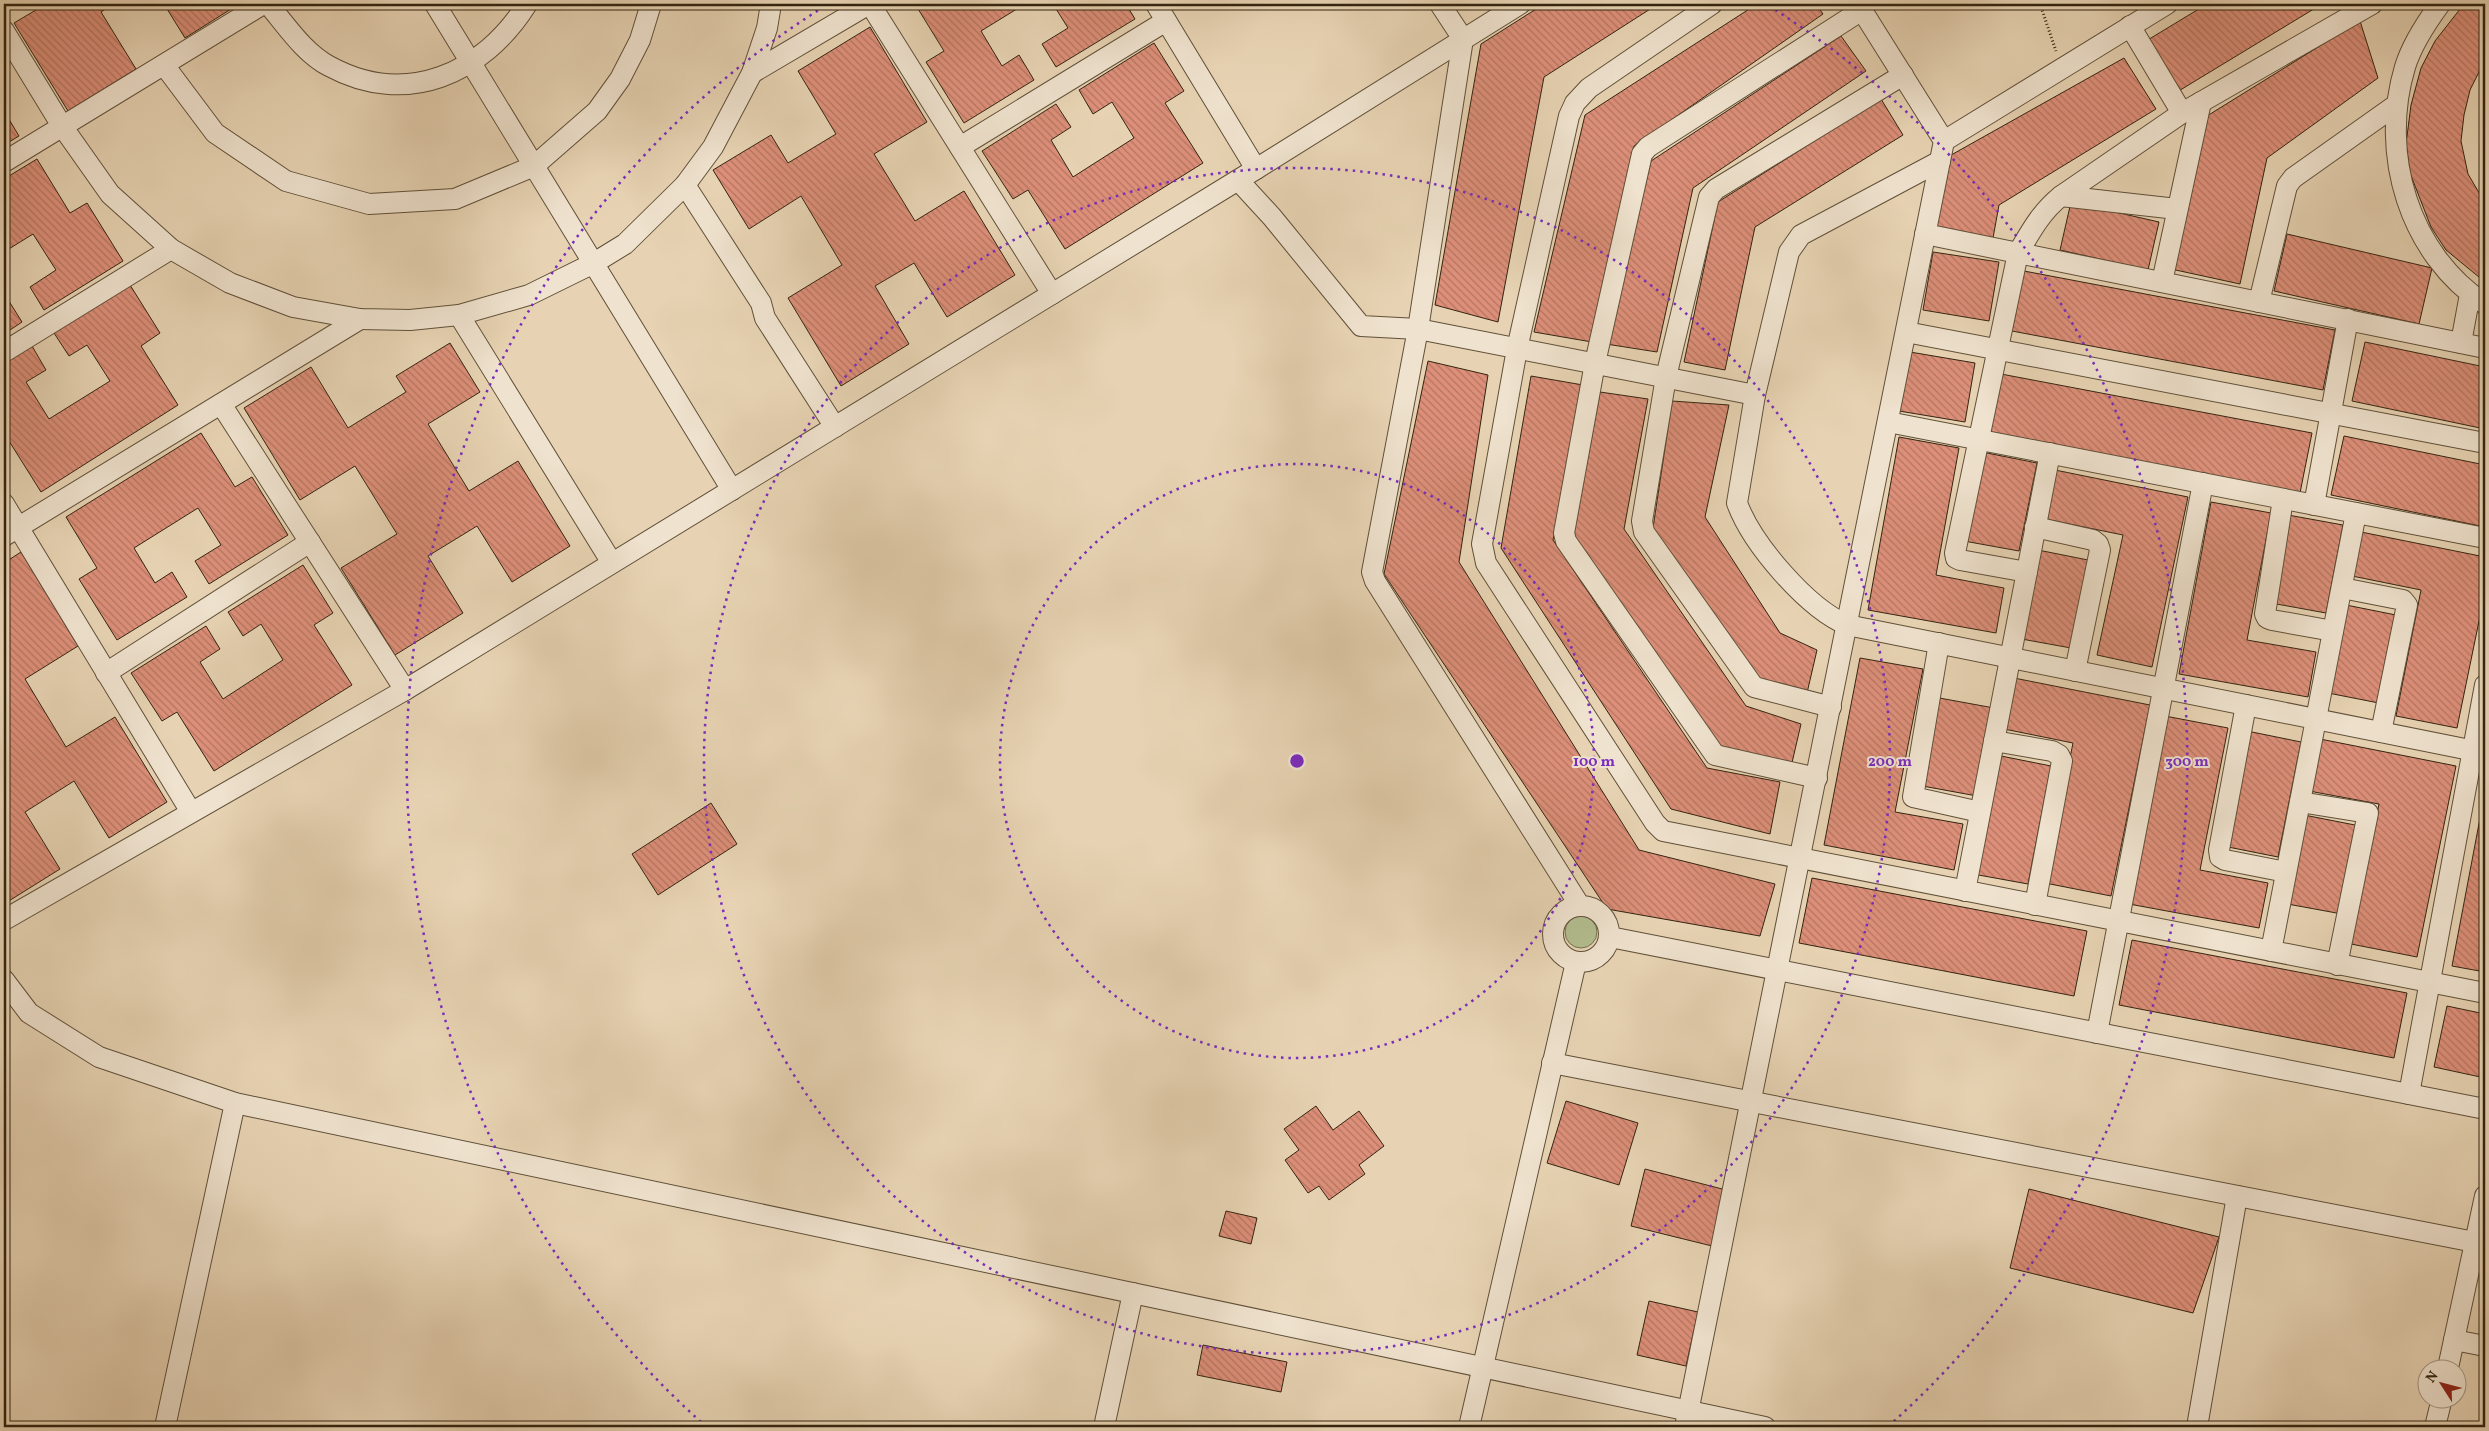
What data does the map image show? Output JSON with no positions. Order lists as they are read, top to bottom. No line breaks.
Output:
{"north":"top left","rings":["100 m","200 m","300 m"]}
